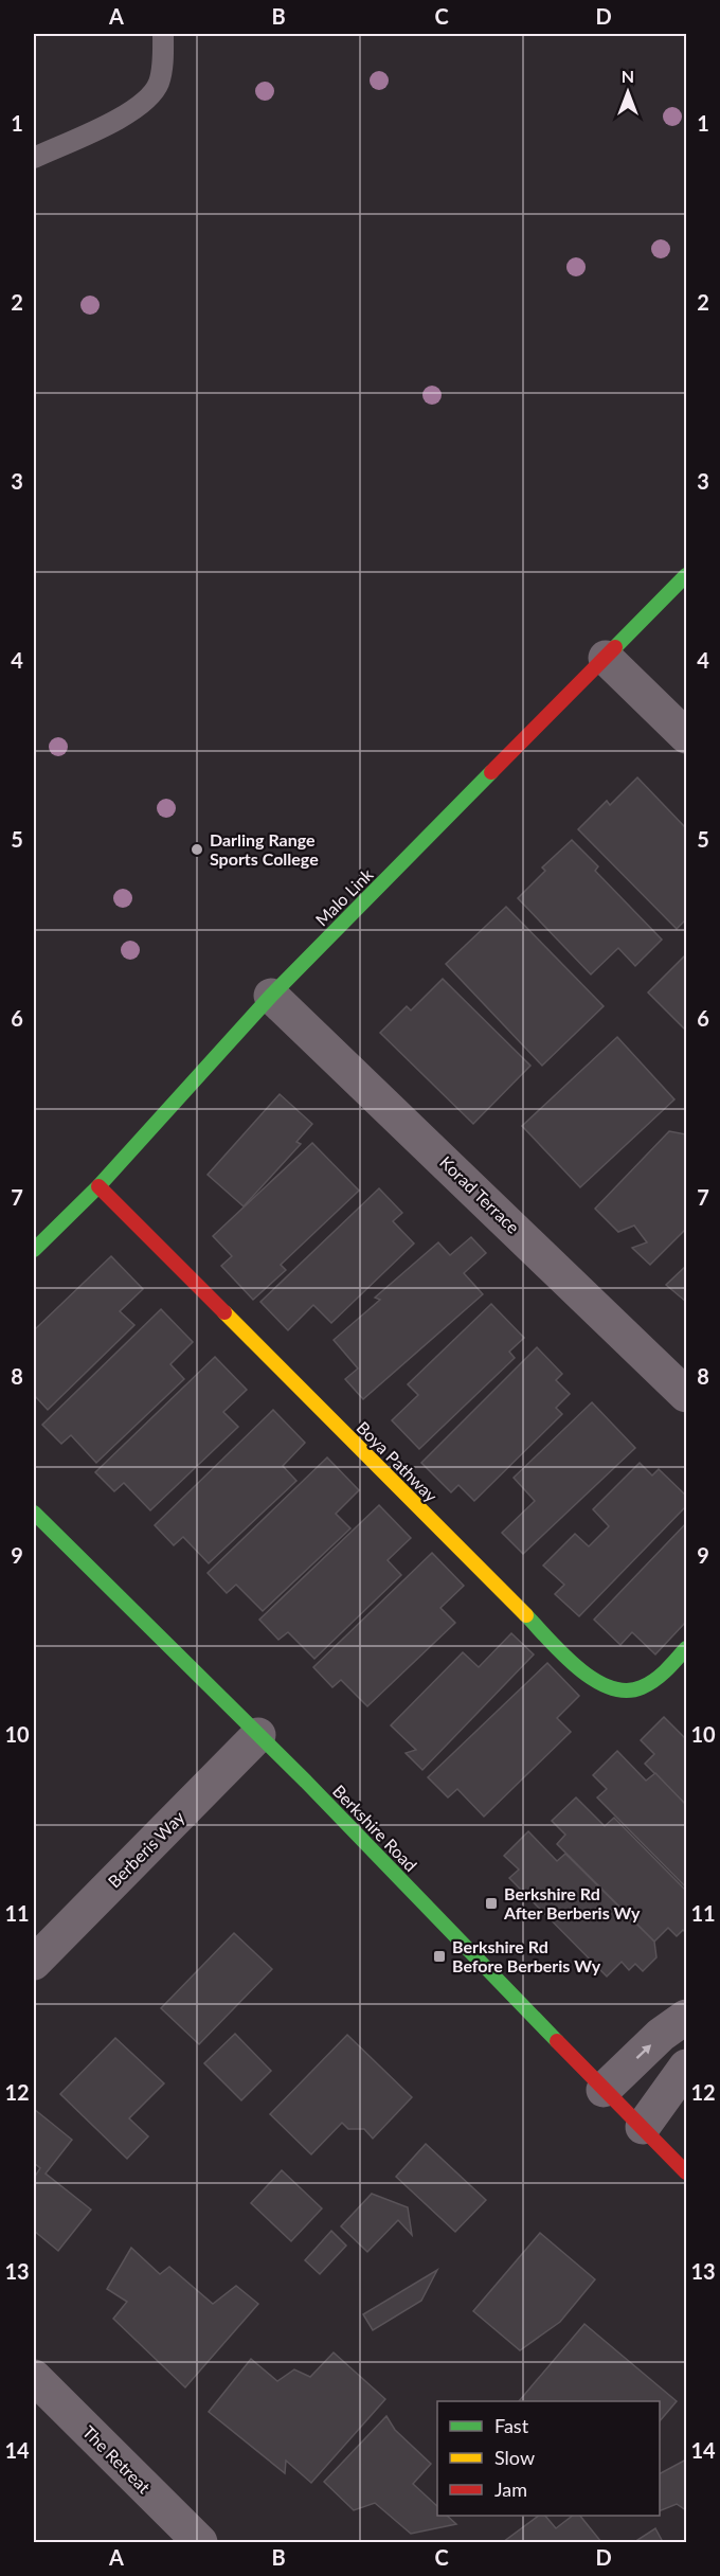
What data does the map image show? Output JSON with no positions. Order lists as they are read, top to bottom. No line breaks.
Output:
{"streets":{"street":["Malo Link","Korad Terrace","Boya Pathway","Berkshire Road","Berberis Way","The Retreat"]},"crossings":[["Malo Link","Korad Terrace"],["Malo Link","Boya Pathway"],["Berkshire Road","Berberis Way"]],"places":{"other":["Darling Range Sports College"],"transit":["Berkshire Rd After Berberis Wy","Berkshire Rd Before Berberis Wy"]},"legend":["Fast","Slow","Jam"],"north":"top","grid":{"columns":["A","B","C","D"],"rows":["1","2","3","4","5","6","7","8","9","10","11","12","13","14"]}}
